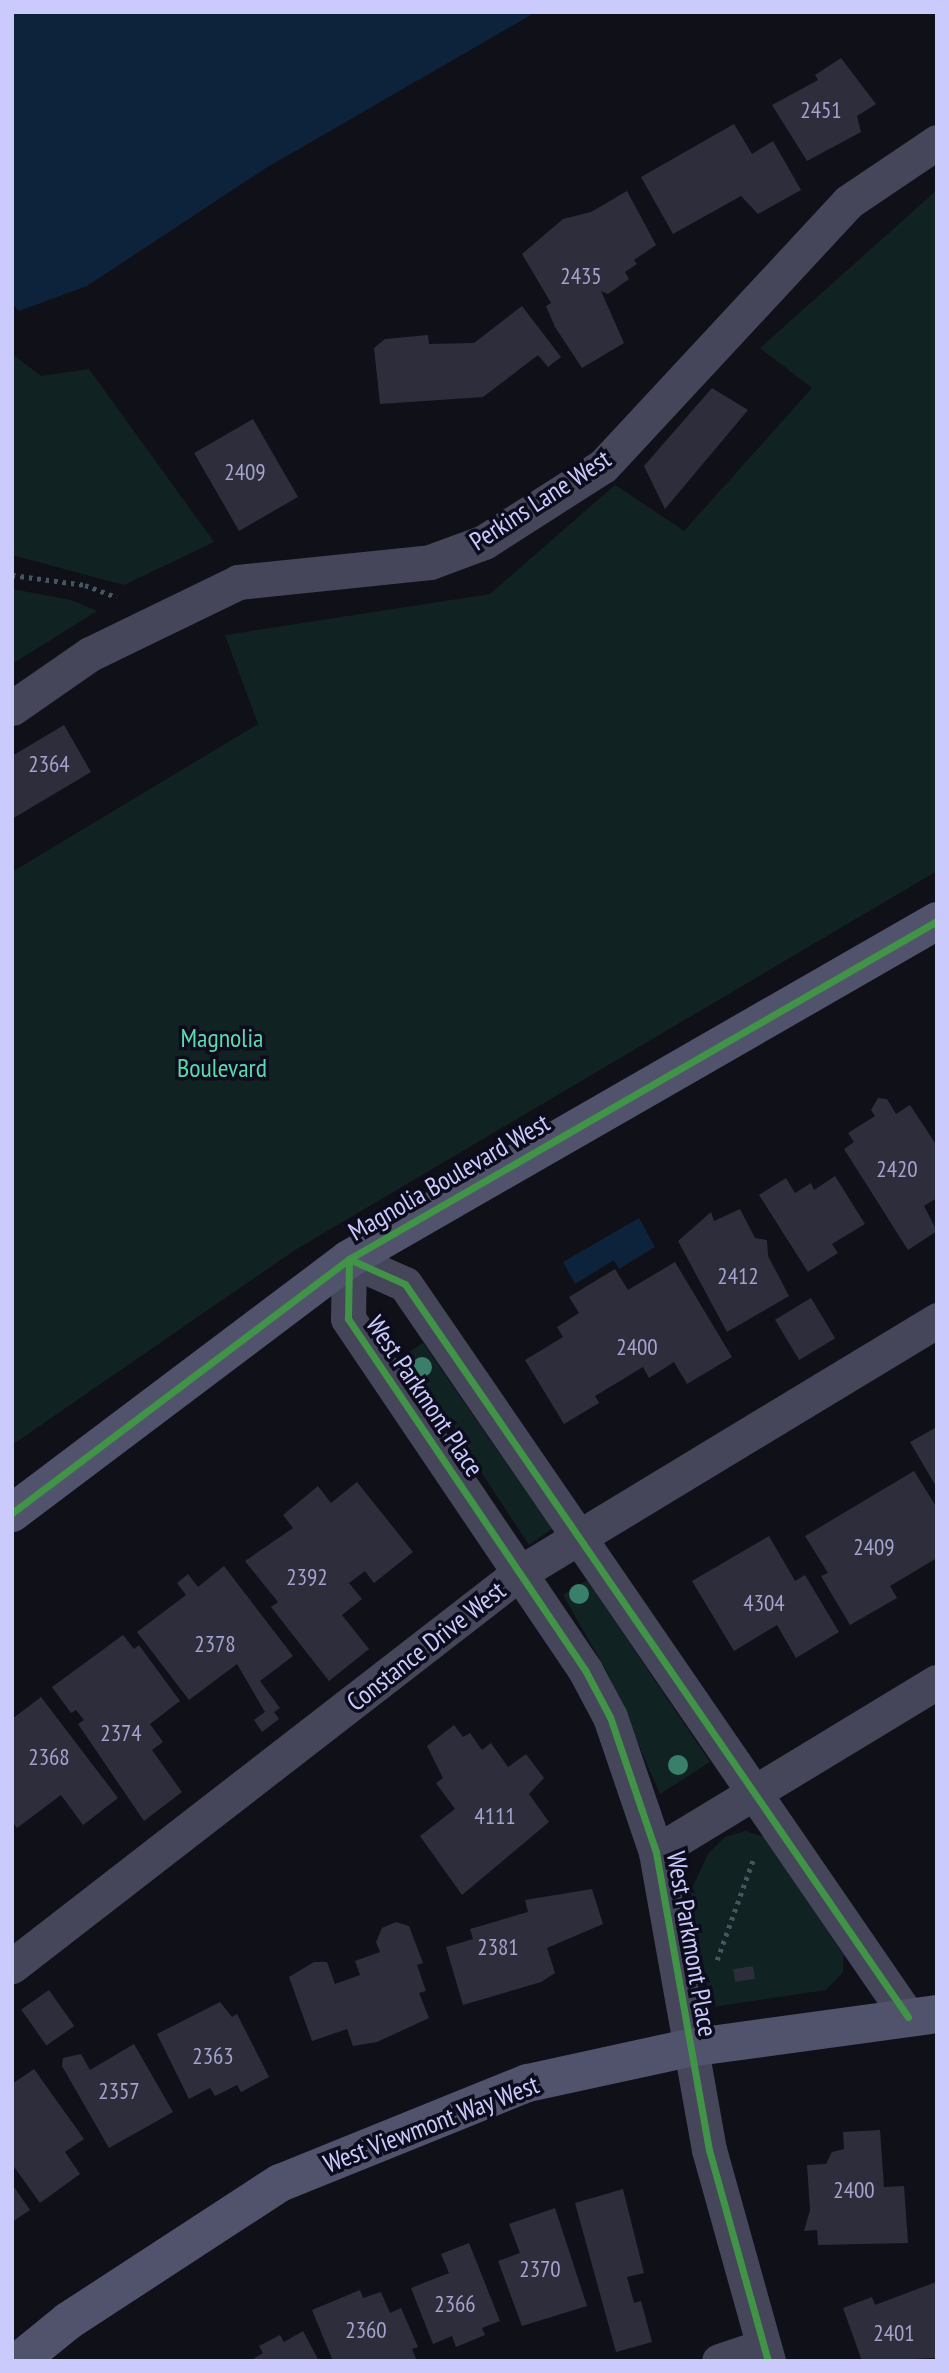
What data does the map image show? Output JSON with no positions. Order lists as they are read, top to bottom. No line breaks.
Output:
{"streets":{"street":["Perkins Lane West","Magnolia Boulevard West","West Parkmont Place","Constance Drive West","West Viewmont Way West"]},"crossings":[["Magnolia Boulevard West","West Parkmont Place"],["West Parkmont Place","Constance Drive West"],["West Parkmont Place","West Viewmont Way West"]],"parks":["Magnolia Boulevard"],"house_numbers":["2451","2435","2409","2364","2420","2412","2400","2409","2392","4304","2378","2374","2368","4111","2381","2363","2357","2400","2370","2366","2360","2401"]}
